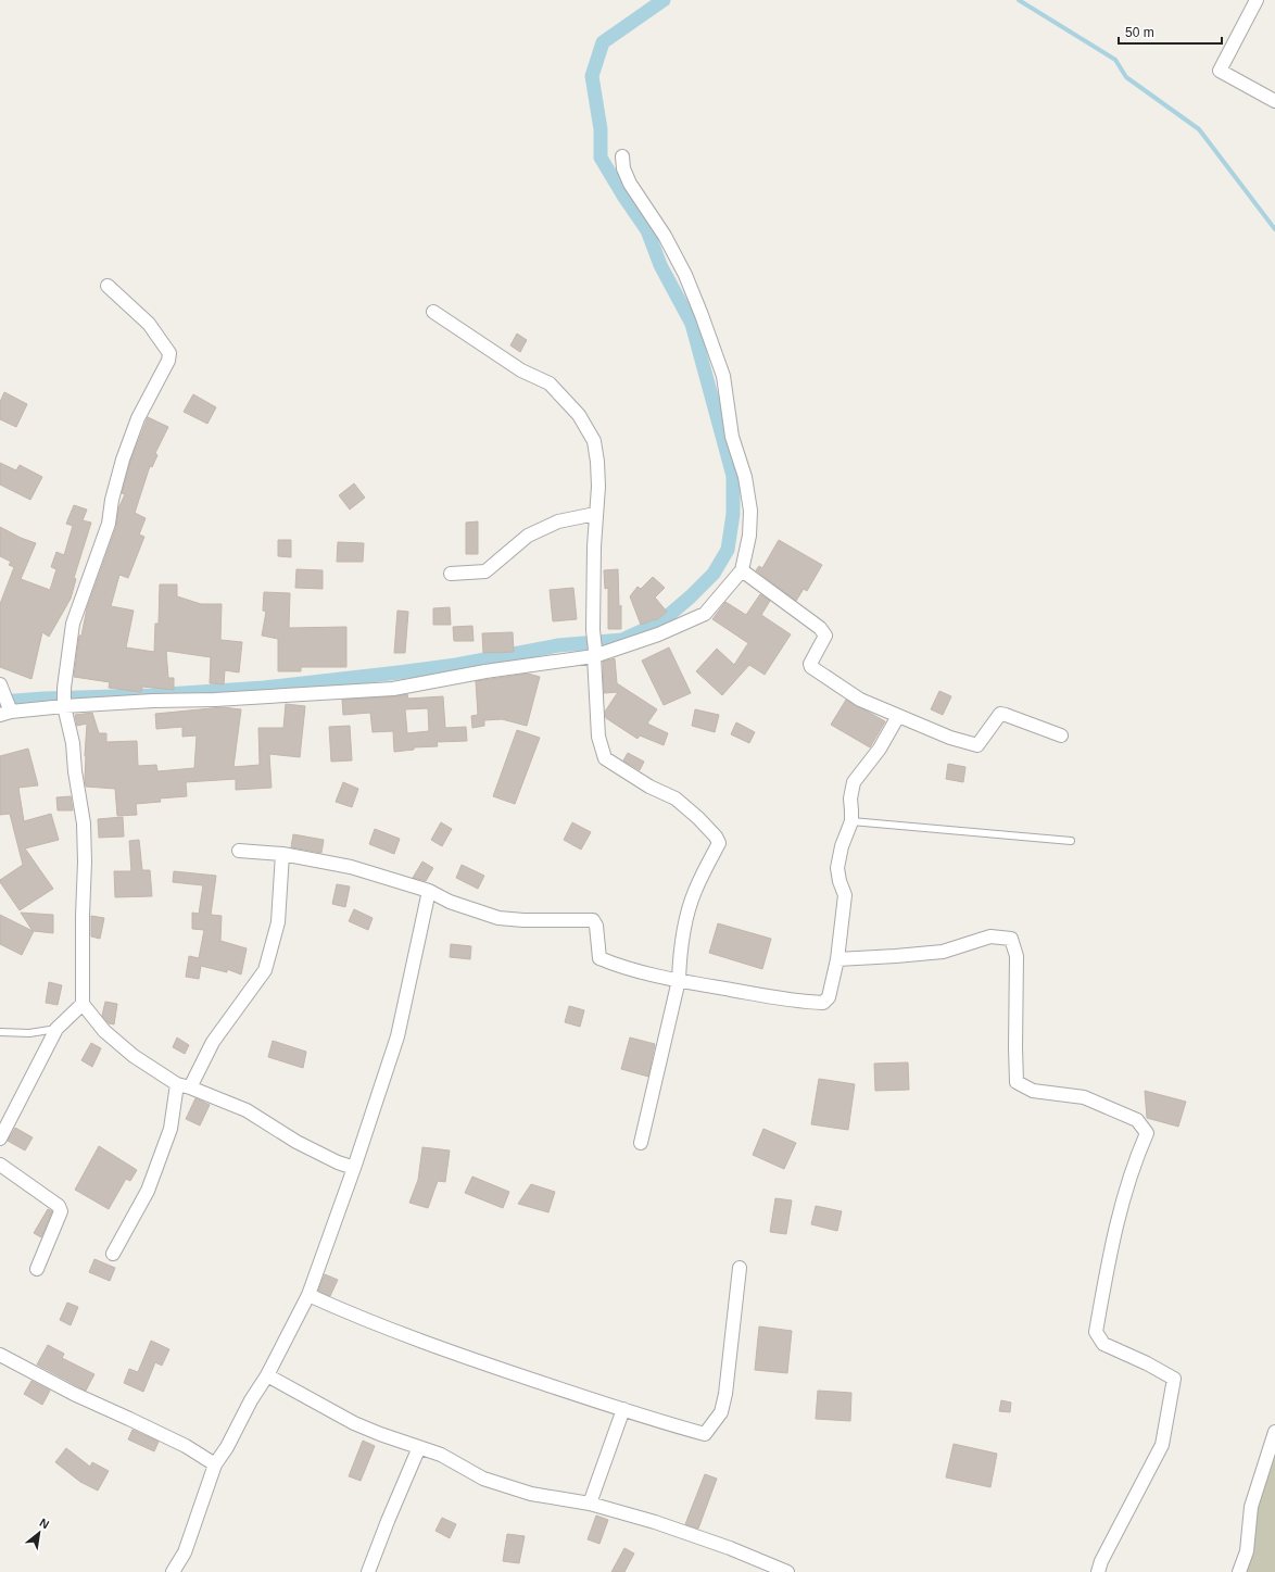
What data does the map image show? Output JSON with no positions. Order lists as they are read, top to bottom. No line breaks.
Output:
{"scale_bar":"50 m","north":"top right"}
